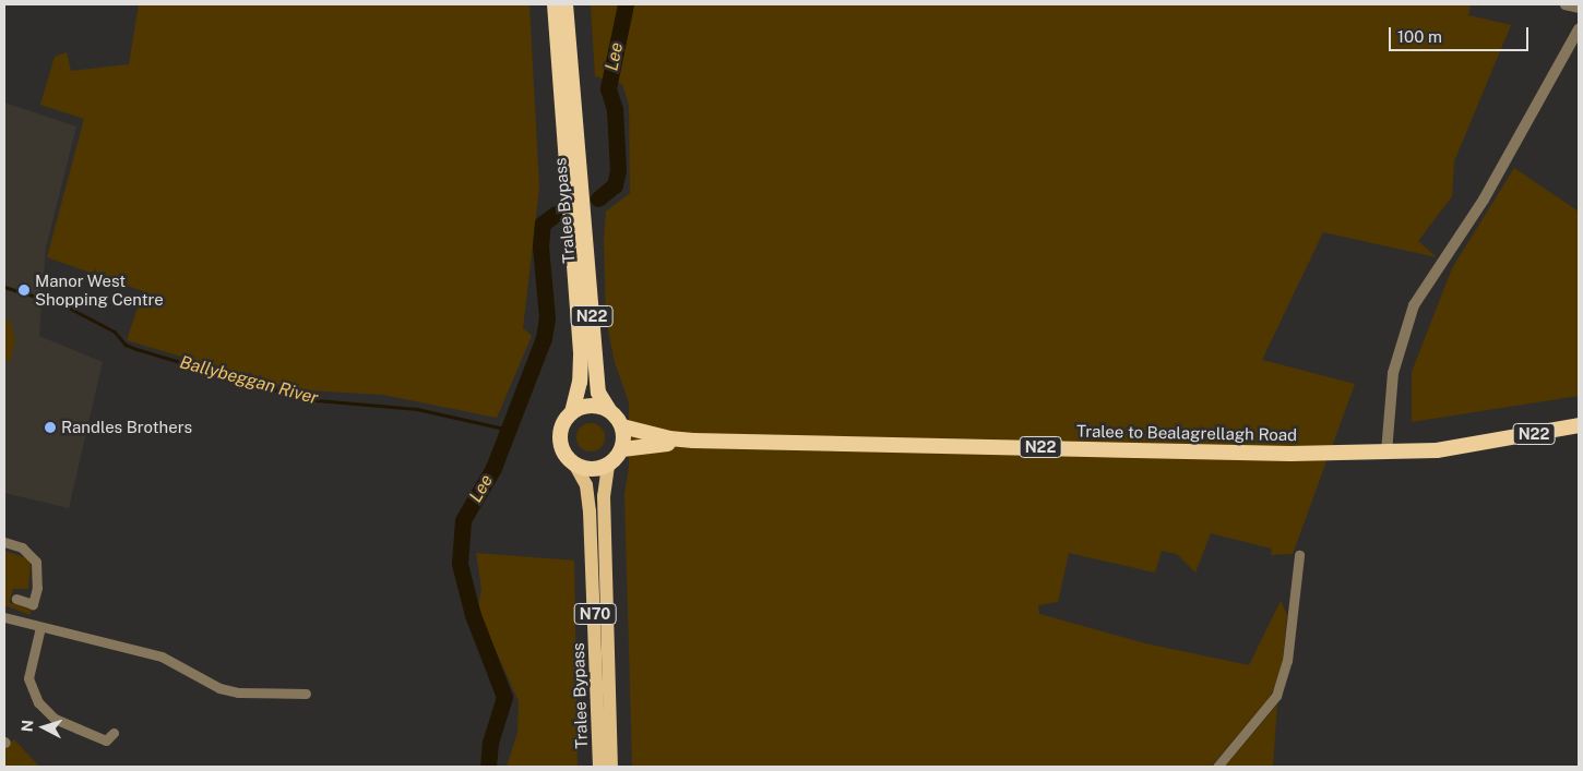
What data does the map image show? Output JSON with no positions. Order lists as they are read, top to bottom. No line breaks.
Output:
{"streets":{"highway":["Tralee Bypass","N22","Tralee to Bealagrellagh Road"],"main road":["N70"]},"crossings":[["Tralee Bypass","N22"],["Tralee Bypass","Tralee to Bealagrellagh Road"],["N22","Tralee to Bealagrellagh Road"]],"water":["Lee","Ballybeggan River"],"places":["Manor West Shopping Centre","Randles Brothers"],"scale_bar":"100 m","north":"left"}
